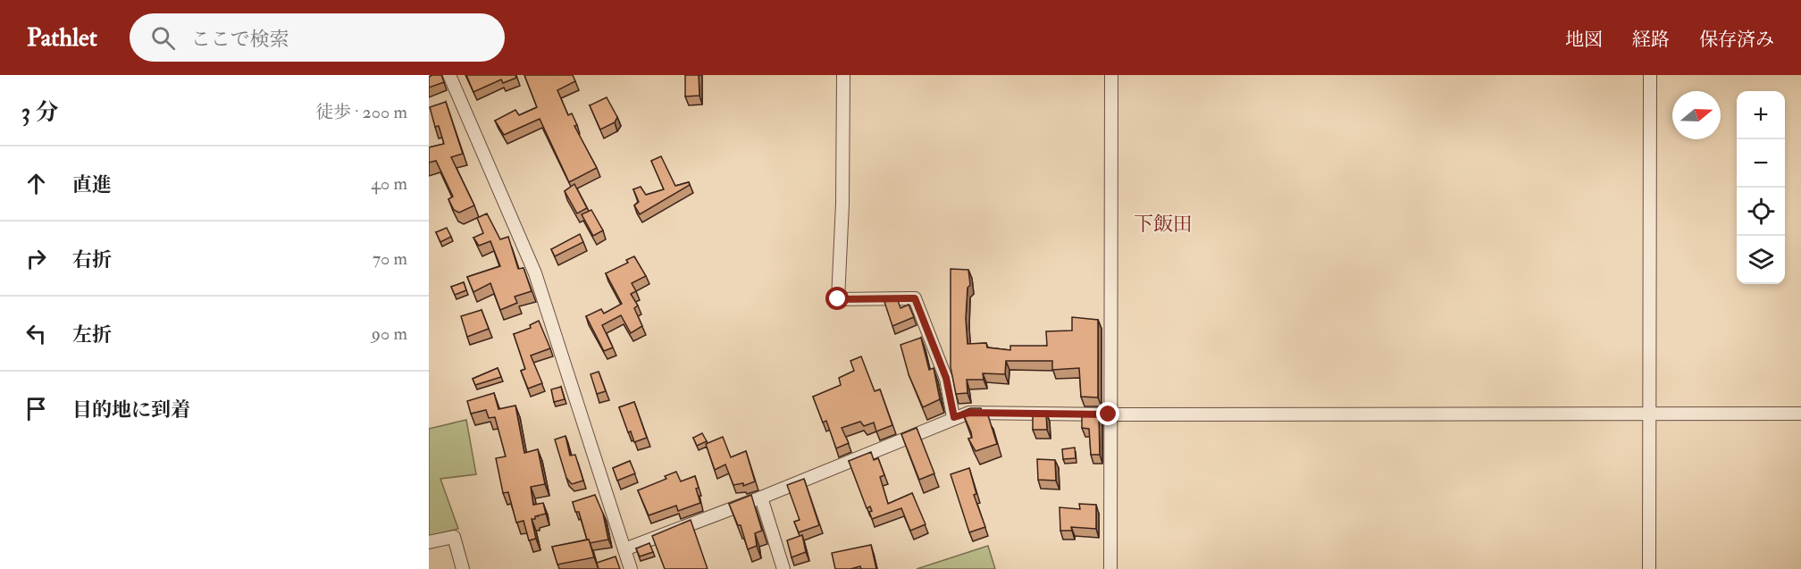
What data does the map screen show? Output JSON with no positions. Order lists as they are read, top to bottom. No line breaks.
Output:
{"districts":["下飯田"],"north":"right","page":{"header":"Pathlet","search":"ここで検索","nav":["地図","経路","保存済み"],"heading":["3 分","徒歩 · 200 m"],"map_buttons":["+","−"],"list":[["直進","40 m"],["右折","70 m"],["左折","90 m"],"目的地に到着"]}}
